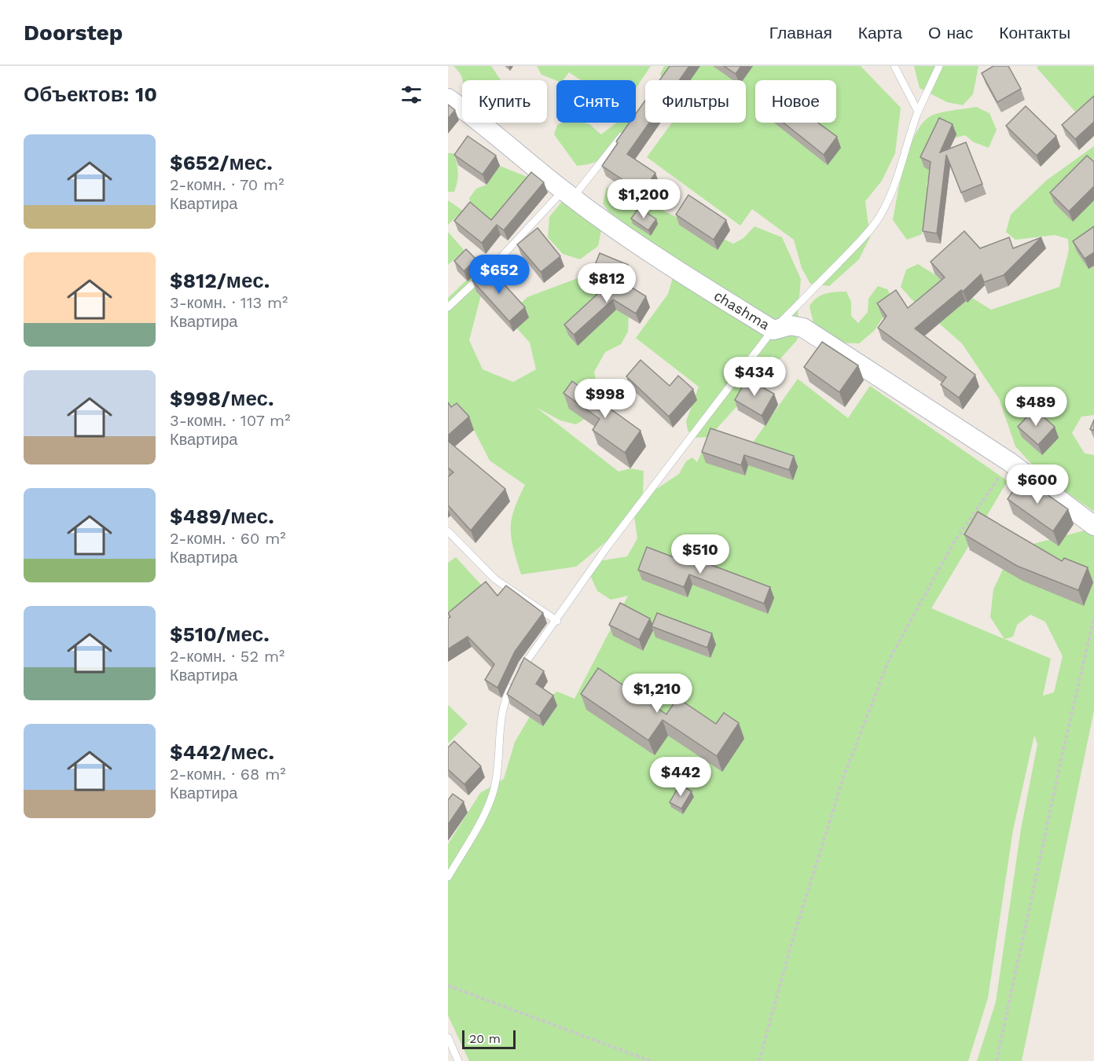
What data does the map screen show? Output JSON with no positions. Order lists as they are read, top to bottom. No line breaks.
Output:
{"streets":{"street":["сhashma"]},"scale_bar":"20 m","page":{"header":"Doorstep","nav":["Главная","Карта","О нас","Контакты"],"heading":"Объектов: 10","chip":["Купить","Снять","Фильтры","Новое"],"list":[{"name":"$652/мес.","note":"2-комн. · 70 m² · Квартира"},{"name":"$812/мес.","note":"3-комн. · 113 m² · Квартира"},{"name":"$998/мес.","note":"3-комн. · 107 m² · Квартира"},{"name":"$489/мес.","note":"2-комн. · 60 m² · Квартира"},{"name":"$510/мес.","note":"2-комн. · 52 m² · Квартира"},{"name":"$442/мес.","note":"2-комн. · 68 m² · Квартира"}],"price":["$1,200","$652","$812","$434","$998","$489","$600","$510","$1,210","$442"],"scale":"20 m"}}
